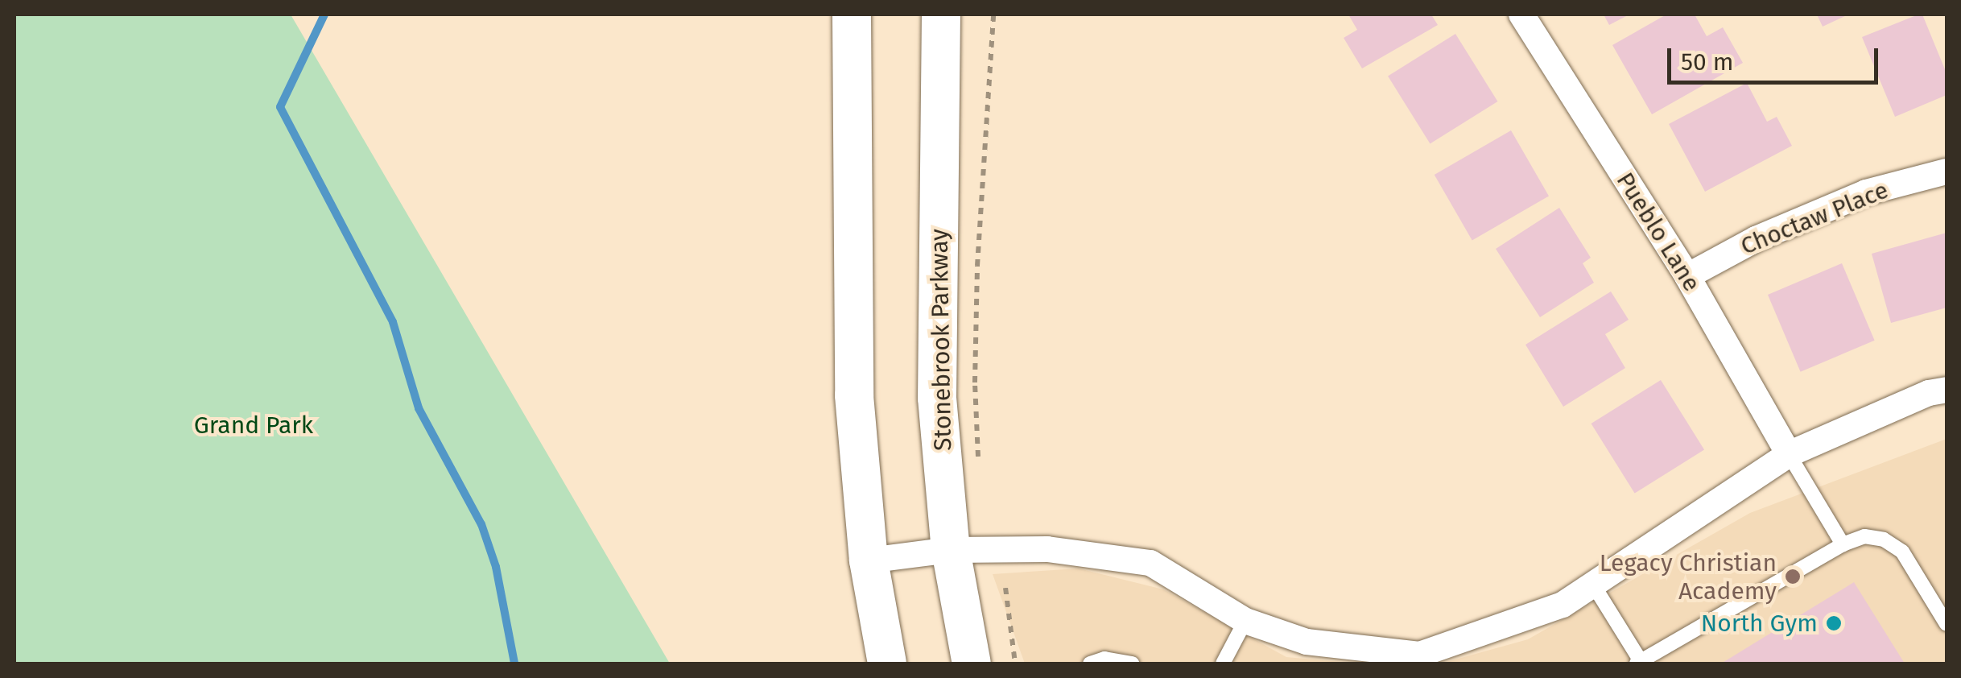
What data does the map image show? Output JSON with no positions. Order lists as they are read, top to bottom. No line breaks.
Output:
{"streets":{"main road":["Stonebrook Parkway"],"street":["Choctaw Place","Pueblo Lane"]},"crossings":[["Choctaw Place","Pueblo Lane"]],"parks":["Grand Park"],"places":["Legacy Christian Academy","North Gym"],"scale_bar":"50 m"}
